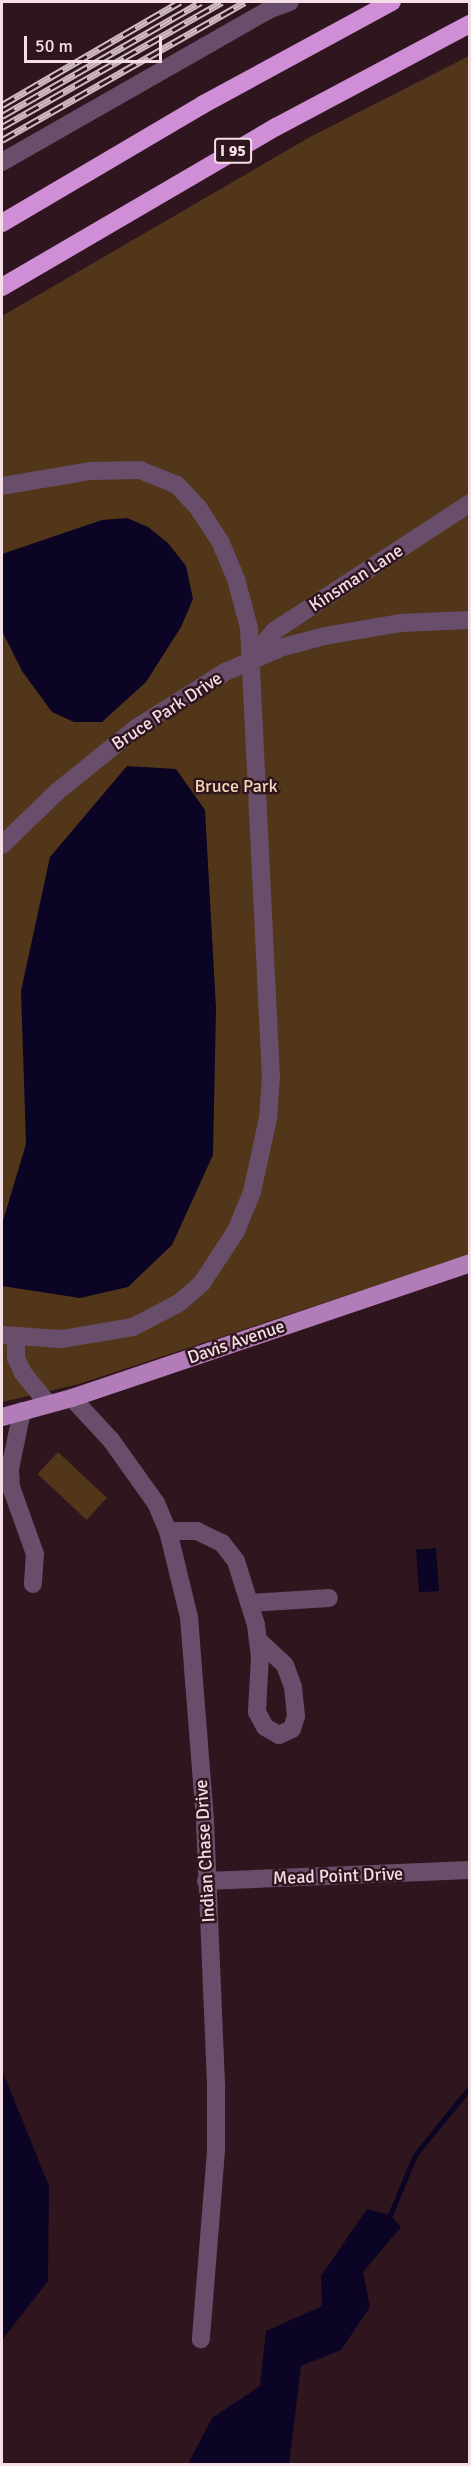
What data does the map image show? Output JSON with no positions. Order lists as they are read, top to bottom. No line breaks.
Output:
{"streets":{"highway":["I 95"],"main road":["Davis Avenue"],"street":["Kinsman Lane","Bruce Park Drive","Indian Chase Drive","Mead Point Drive"]},"crossings":[["Kinsman Lane","Bruce Park Drive"],["Davis Avenue","Indian Chase Drive"],["Indian Chase Drive","Mead Point Drive"]],"parks":["Bruce Park"],"scale_bar":"50 m"}
